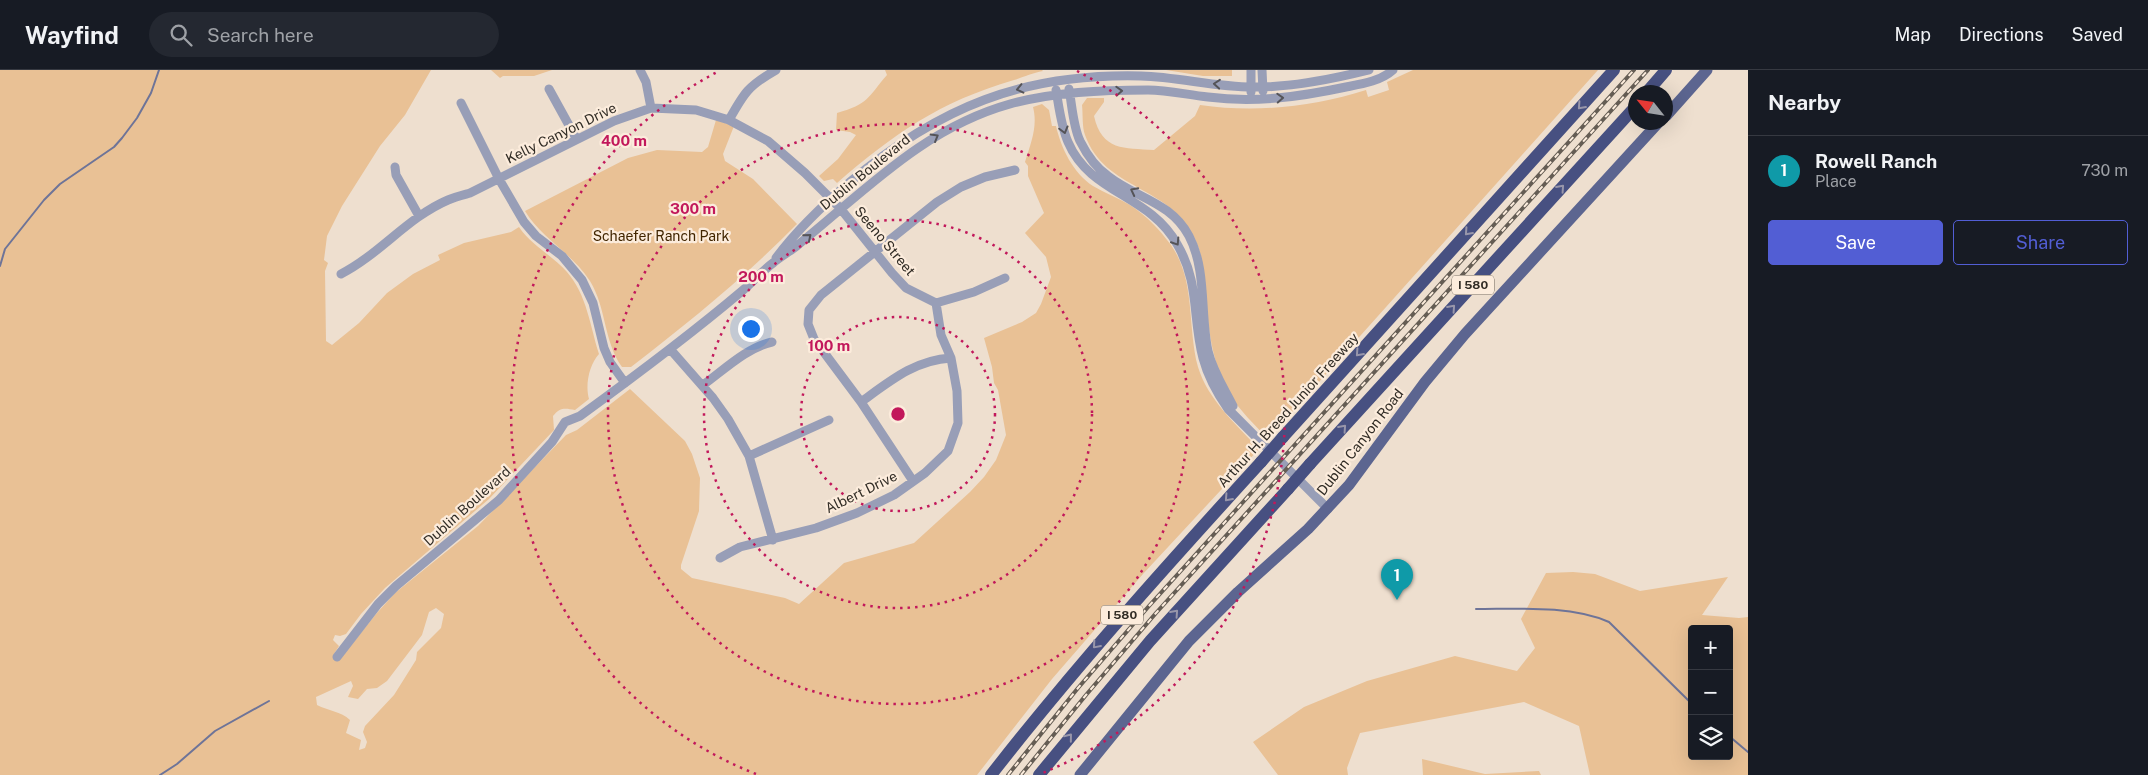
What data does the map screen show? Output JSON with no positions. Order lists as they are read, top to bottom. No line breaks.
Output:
{"streets":{"highway":["I 580","Arthur H. Breed Junior Freeway"],"main road":["Dublin Canyon Road"],"street":["Kelly Canyon Drive","Dublin Boulevard","Seeno Street","Albert Drive"]},"crossings":[["Kelly Canyon Drive","Dublin Boulevard"],["Kelly Canyon Drive","Seeno Street"],["Dublin Boulevard","Seeno Street"],["Seeno Street","Albert Drive"]],"parks":["Schaefer Ranch Park"],"north":"top left","page":{"header":"Wayfind","search":"Search here","nav":["Map","Directions","Saved"],"heading":"Nearby","list":[{"mark":"1","name":"Rowell Ranch","note":"Place","value":"730 m"}],"buttons":["Save","Share"],"pins":"1","map_buttons":["+","−"]},"rings":["400 m","300 m","200 m","100 m"]}
